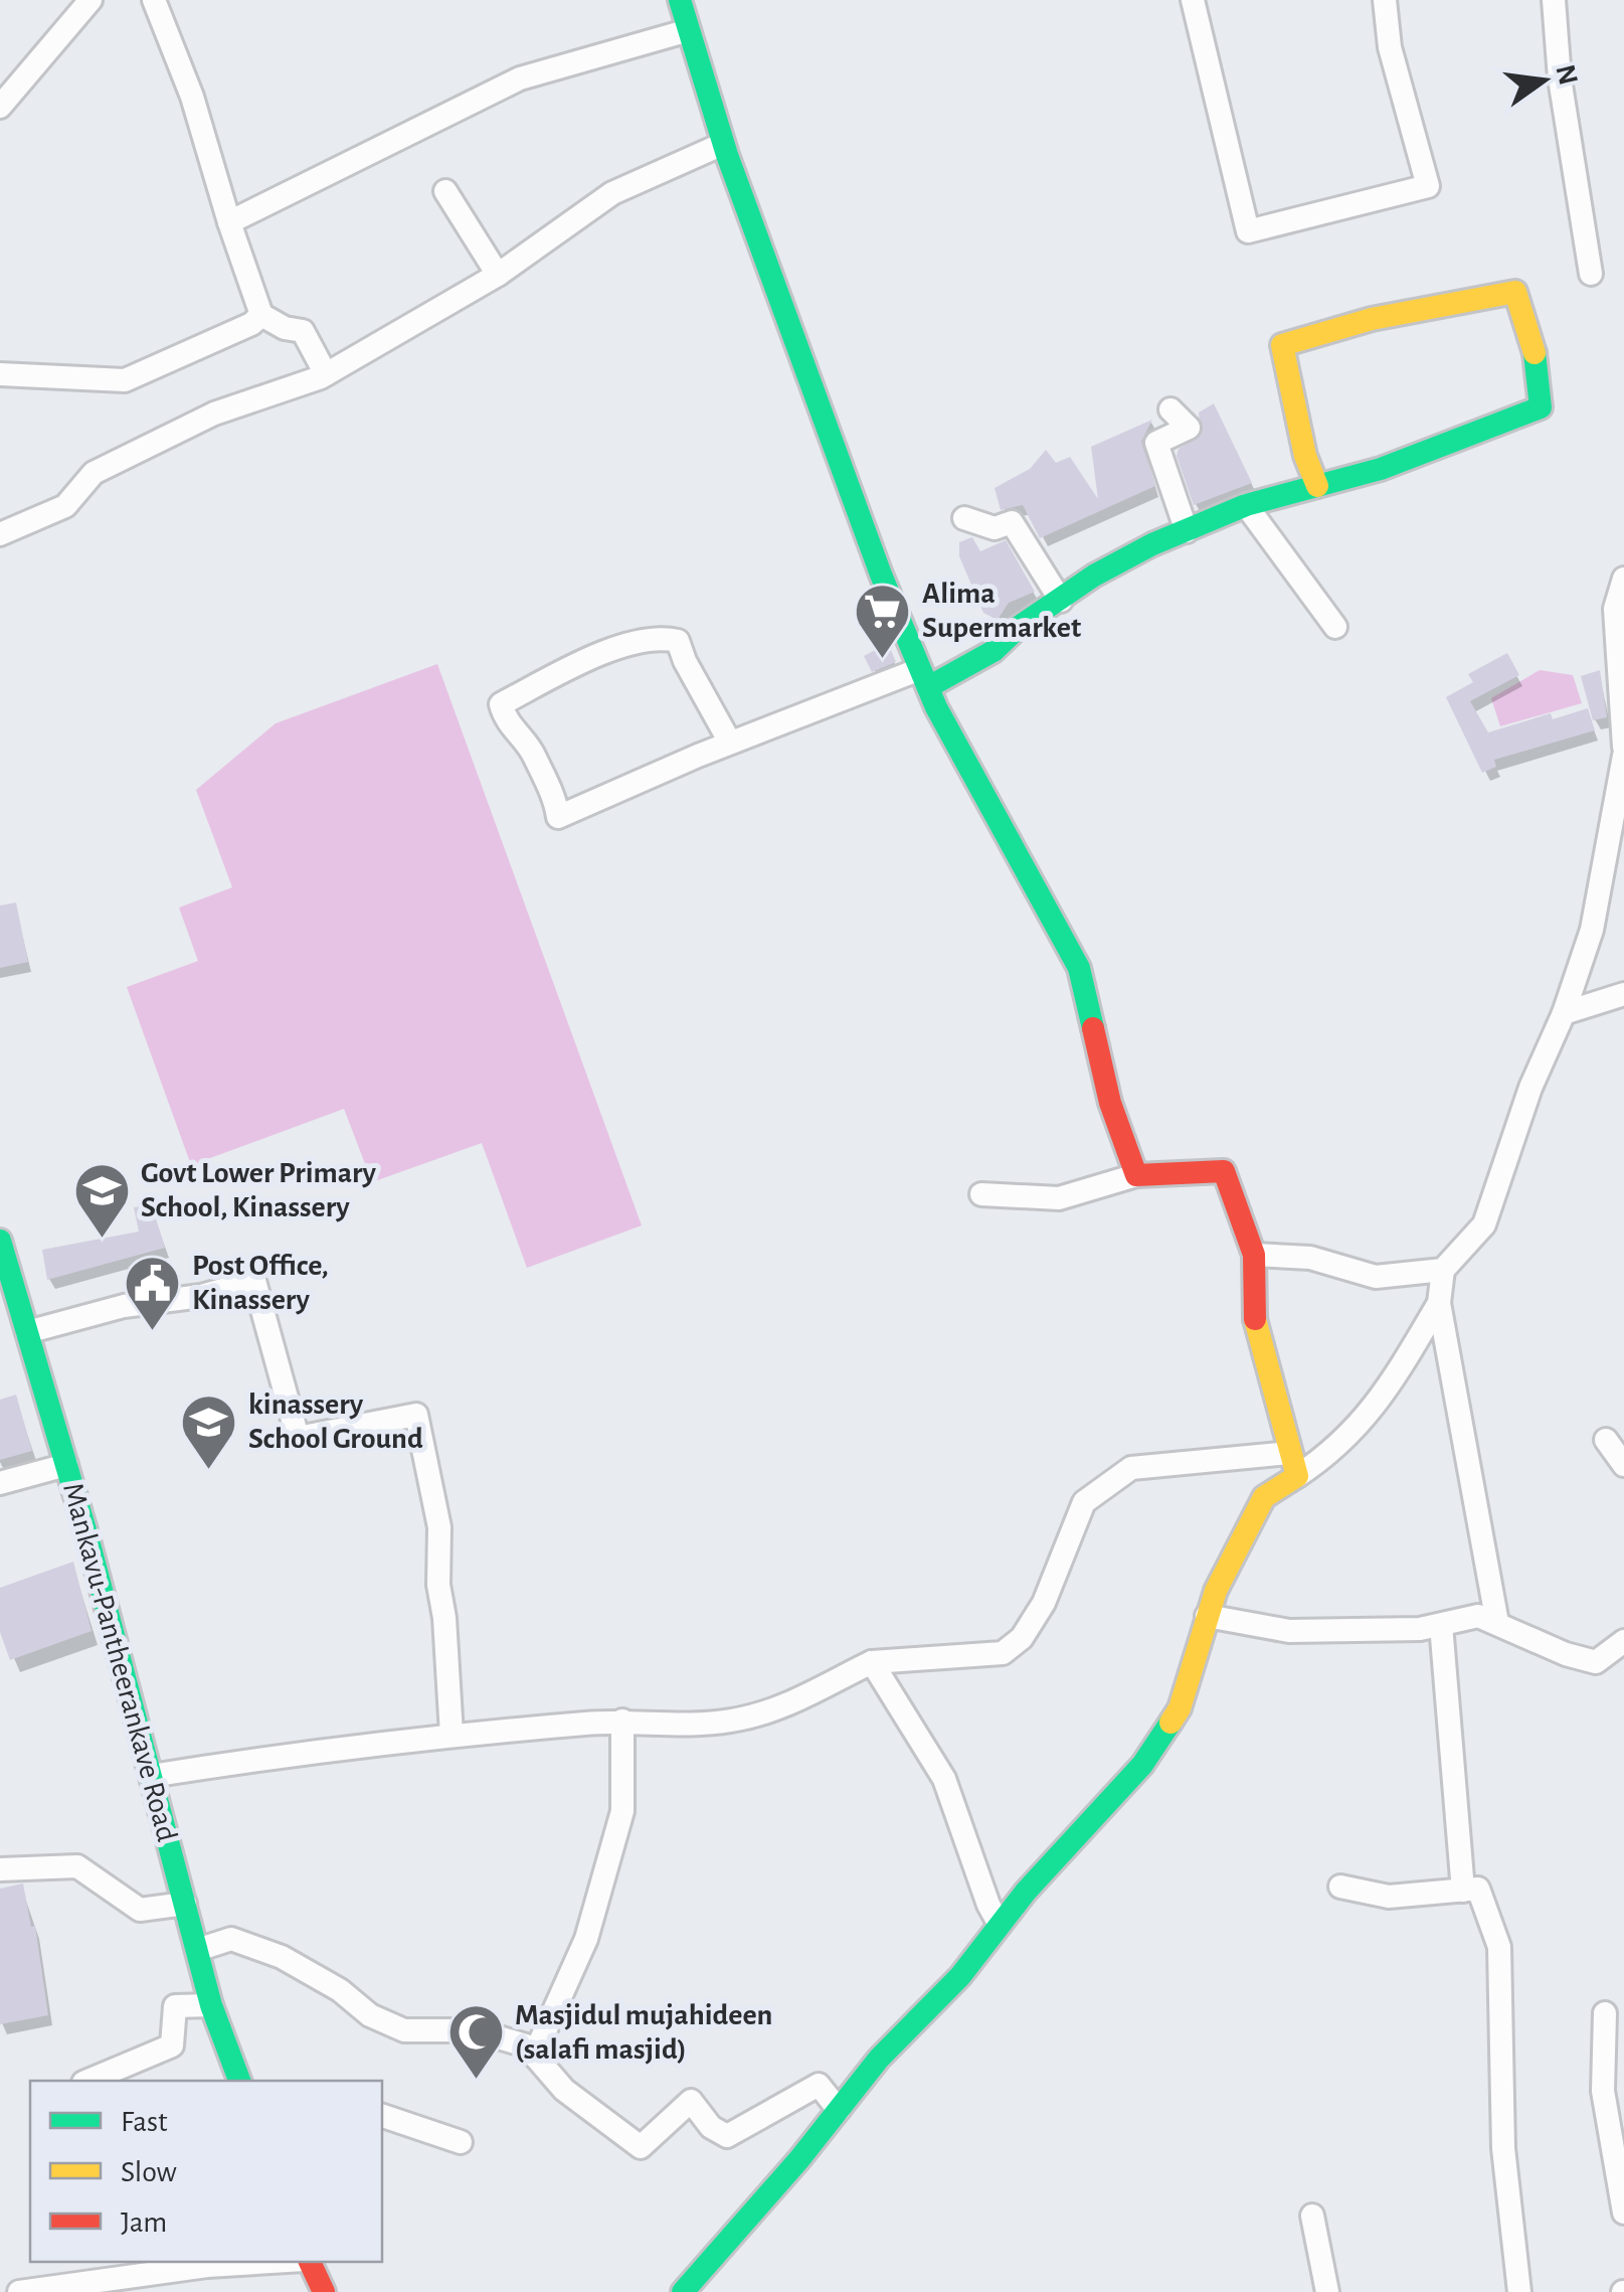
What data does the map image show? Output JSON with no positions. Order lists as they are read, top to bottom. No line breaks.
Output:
{"streets":{"street":["Mankavu-Pantheerankave Road"]},"places":{"supermarket":["Alima Supermarket"],"school or university":["Govt Lower Primary School, Kinassery","kinassery School Ground"],"public building":["Post Office, Kinassery"],"mosque":["Masjidul mujahideen (salafi masjid)"]},"legend":["Fast","Slow","Jam"],"north":"right"}
